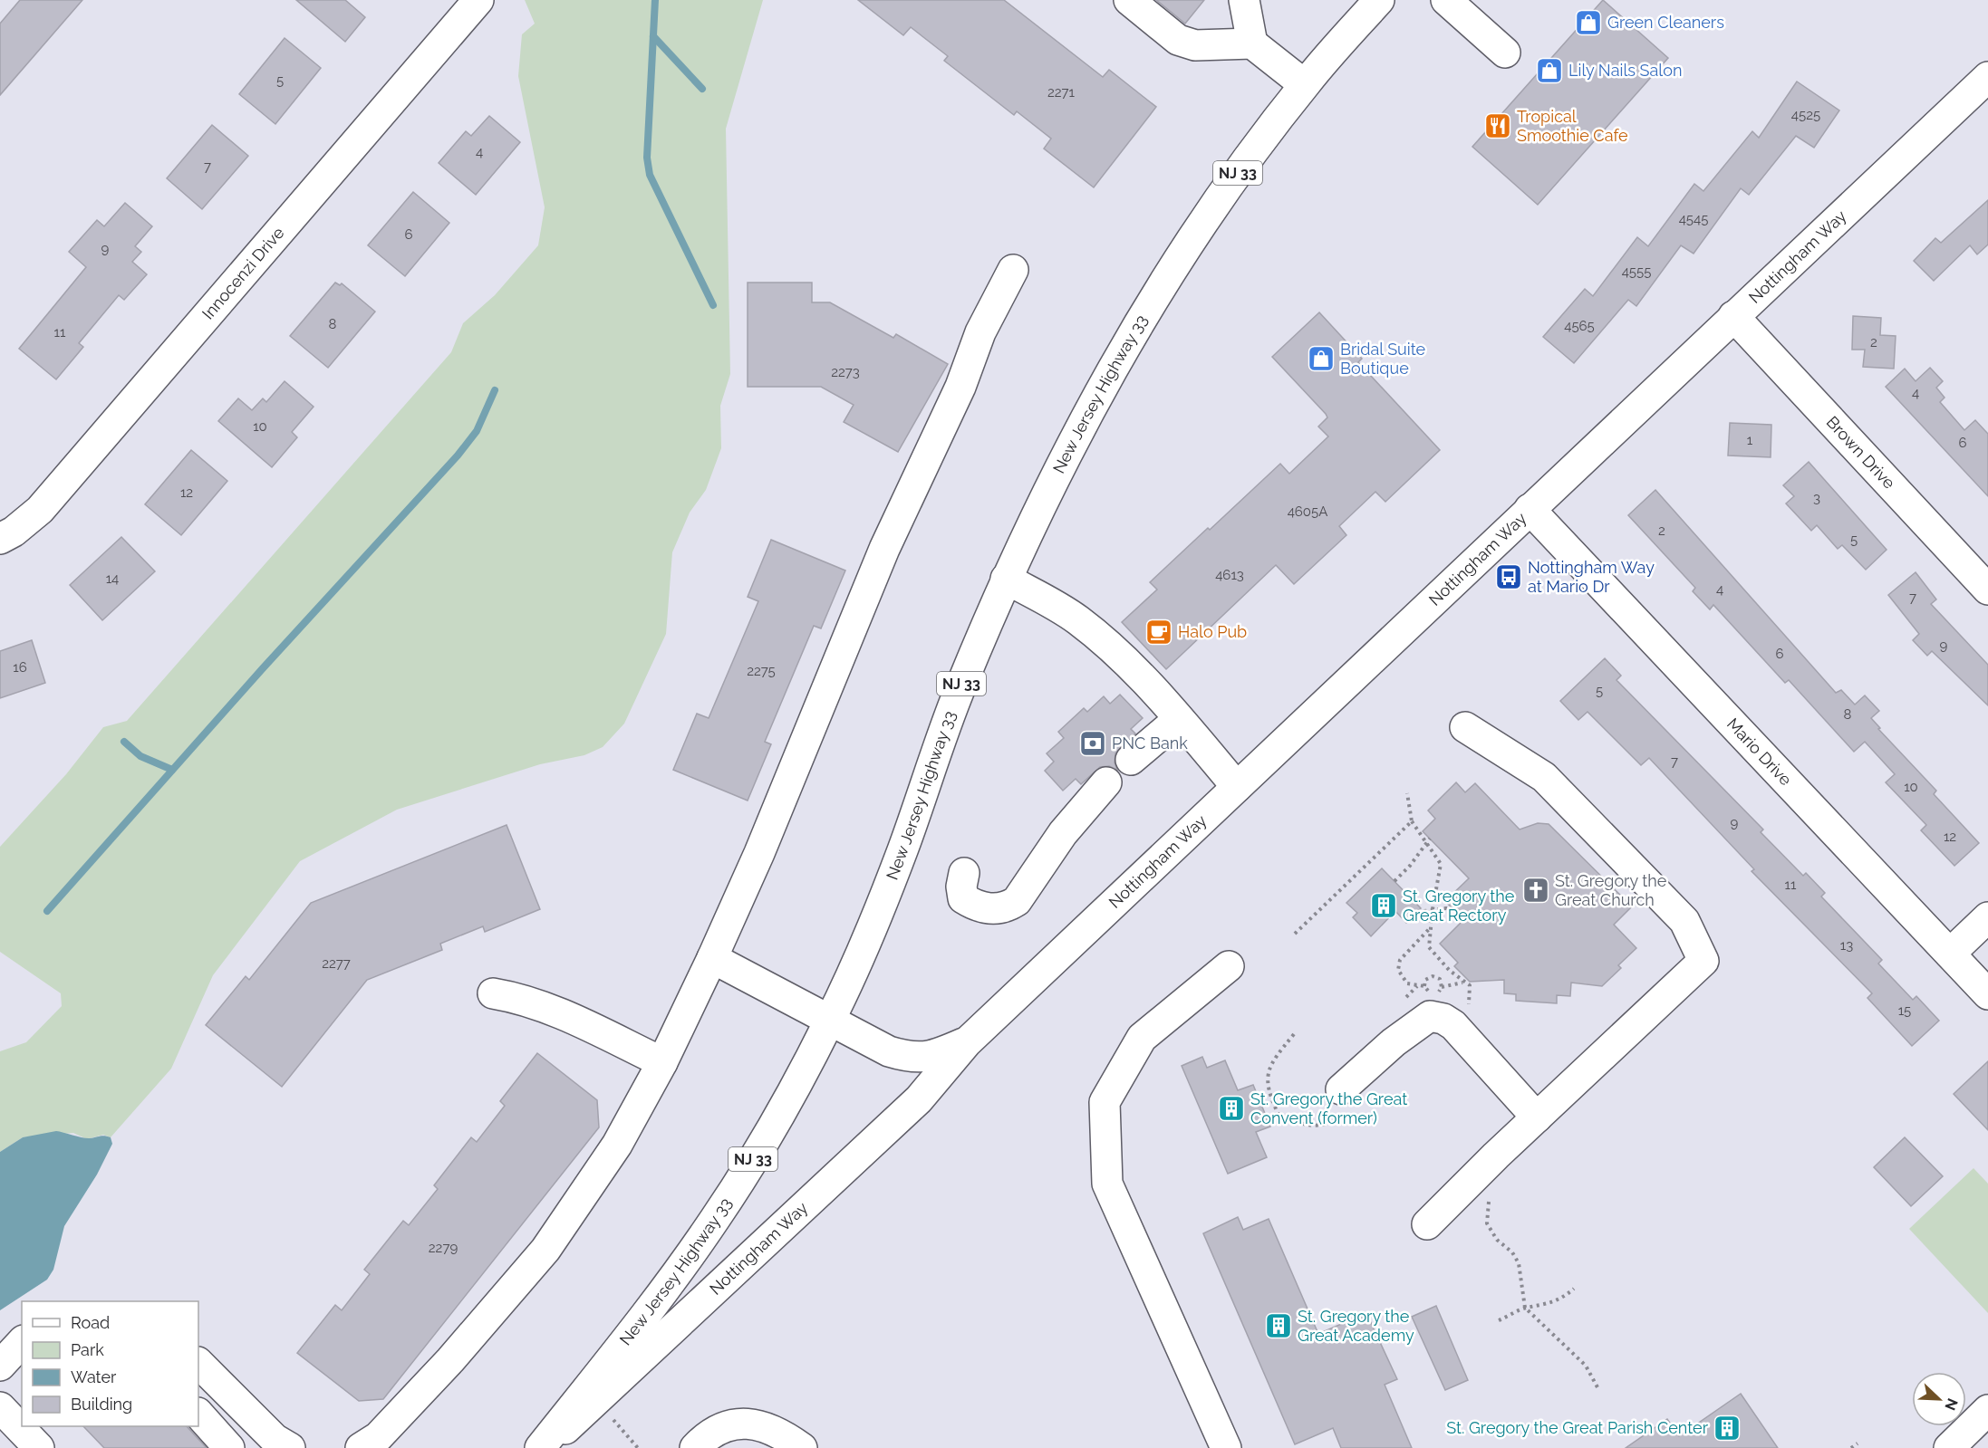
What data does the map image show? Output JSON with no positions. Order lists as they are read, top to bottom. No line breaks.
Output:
{"streets":{"street":["NJ 33","Nottingham Way","Innocenzi Drive","New Jersey Highway 33","Brown Drive","Mario Drive"]},"crossings":[["Nottingham Way","New Jersey Highway 33"],["Nottingham Way","Brown Drive"],["Nottingham Way","Mario Drive"]],"places":{"shop":["Green Cleaners","Lily Nails Salon","Bridal Suite Boutique"],"restaurant":["Tropical Smoothie Cafe"],"bus stop":["Nottingham Way at Mario Dr"],"cafe":["Halo Pub"],"bank":["PNC Bank"],"church":["St. Gregory the Great Church"],"building":["St. Gregory the Great Rectory","St. Gregory the Great Convent (former)","St. Gregory the Great Academy","St. Gregory the Great Parish Center"]},"house_numbers":["5","2271","4525","4","7","4545","6","9","4555","8","4565","11","2","2273","4","10","1","6","12","3","4605A","2","5","4613","14","4","7","9","6","16","2275","5","8","7","10","9","12","11","13","2277","15","2279"],"legend":["Road","Park","Water","Building"],"north":"bottom right"}
